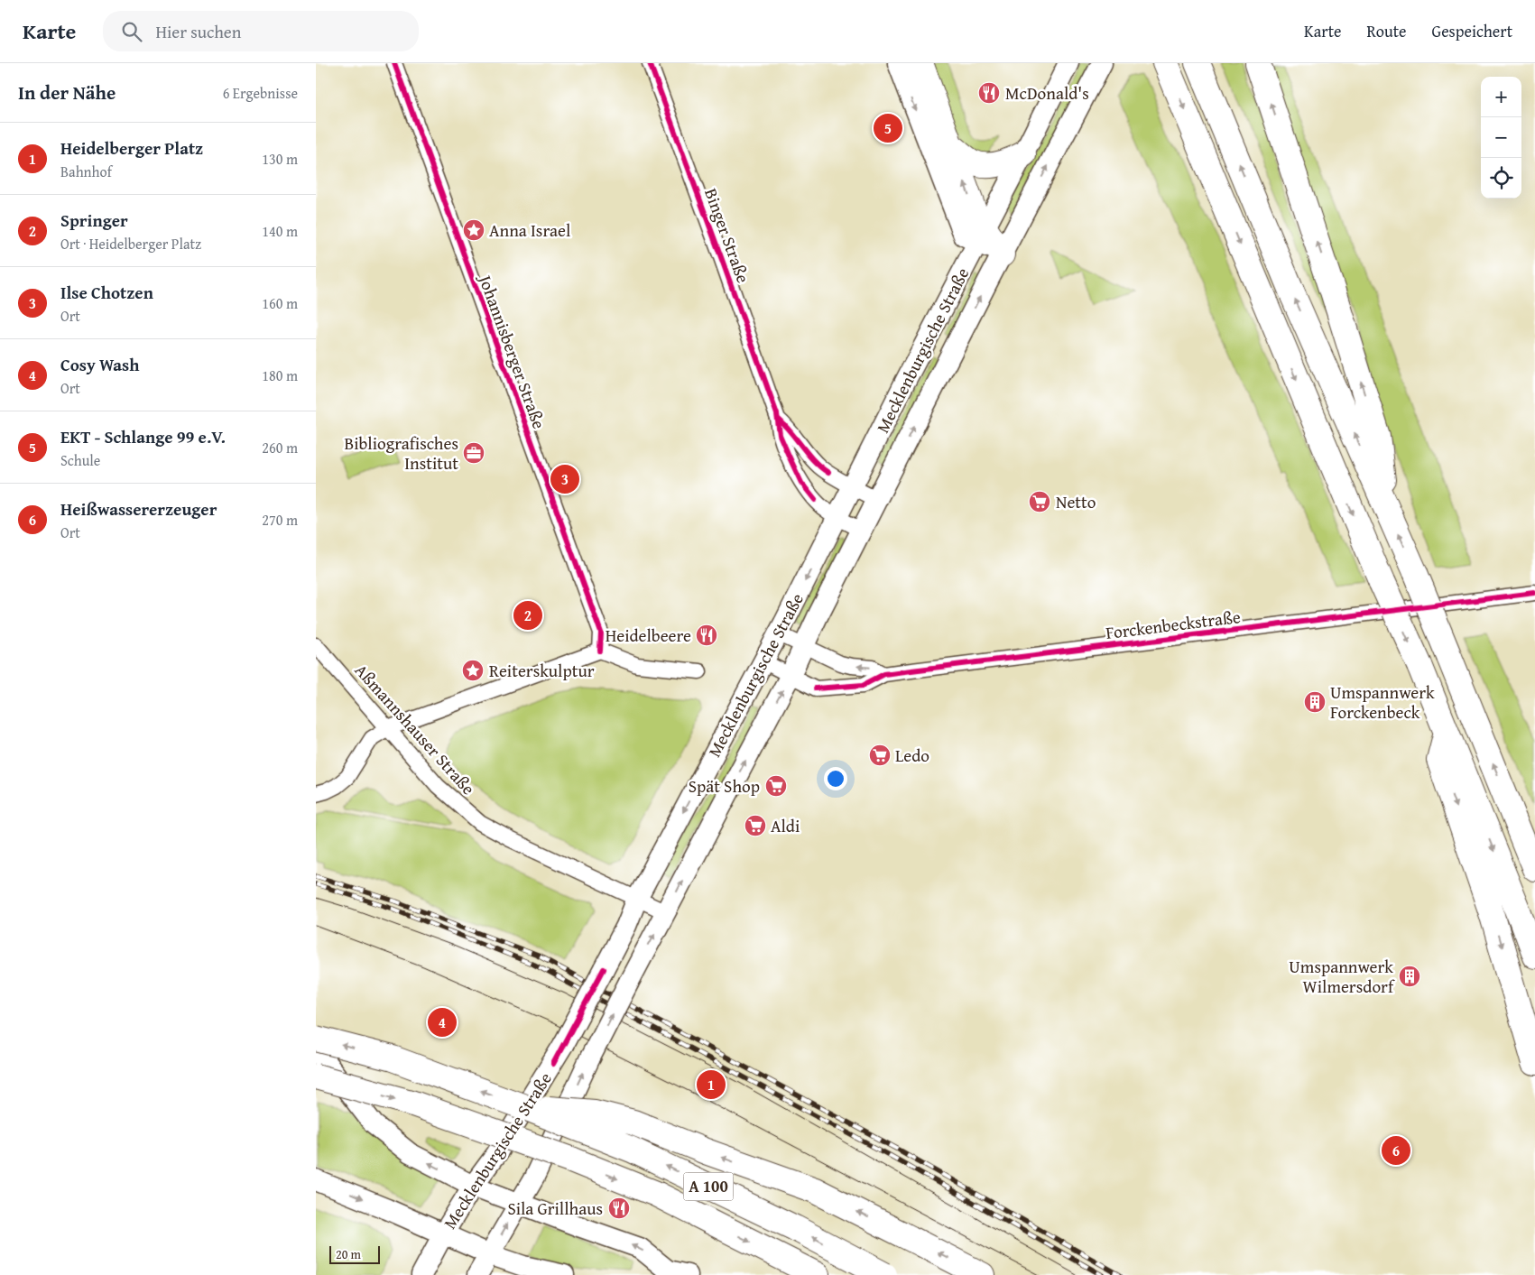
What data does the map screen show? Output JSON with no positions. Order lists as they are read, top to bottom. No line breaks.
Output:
{"streets":{"highway":["A 100"],"main road":["Mecklenburgische Straße"],"street":["Binger Straße","Johannisberger Straße","Forckenbeckstraße","Aßmannshauser Straße"]},"crossings":[["Binger Straße","Mecklenburgische Straße"],["Mecklenburgische Straße","Forckenbeckstraße"],["Mecklenburgische Straße","Aßmannshauser Straße"]],"places":{"restaurant":["McDonald's","Heidelbeere","Sila Grillhaus"],"place":["Anna Israel","Reiterskulptur"],"office":["Bibliografisches Institut"],"supermarket":["Netto","Ledo","Spät Shop","Aldi"],"building":["Umspannwerk Forckenbeck","Umspannwerk Wilmersdorf"]},"scale_bar":"20 m","page":{"header":"Karte","search":"Hier suchen","nav":["Karte","Route","Gespeichert"],"heading":["In der Nähe","6 Ergebnisse"],"map_buttons":["+","−"],"pins":["5","3","2","4","1","6"],"list":[{"mark":"1","name":"Heidelberger Platz","note":"Bahnhof","value":"130 m"},{"mark":"2","name":"Springer","note":"Ort · Heidelberger Platz","value":"140 m"},{"mark":"3","name":"Ilse Chotzen","note":"Ort","value":"160 m"},{"mark":"4","name":"Cosy Wash","note":"Ort","value":"180 m"},{"mark":"5","name":"EKT - Schlange 99 e.V.","note":"Schule","value":"260 m"},{"mark":"6","name":"Heißwassererzeuger","note":"Ort","value":"270 m"}],"scale":"20 m"}}
